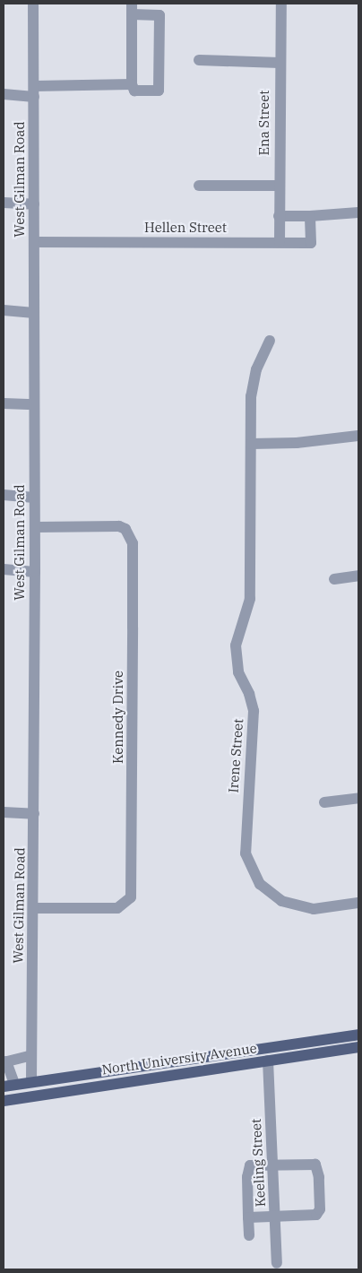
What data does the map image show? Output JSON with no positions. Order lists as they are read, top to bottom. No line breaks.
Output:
{"streets":{"main road":["North University Avenue"],"street":["Ena Street","West Gilman Road","Hellen Street","Kennedy Drive","Irene Street","Keeling Street"]},"crossings":[["Ena Street","Hellen Street"],["West Gilman Road","Hellen Street"],["West Gilman Road","Kennedy Drive"],["West Gilman Road","North University Avenue"],["North University Avenue","Keeling Street"]]}
